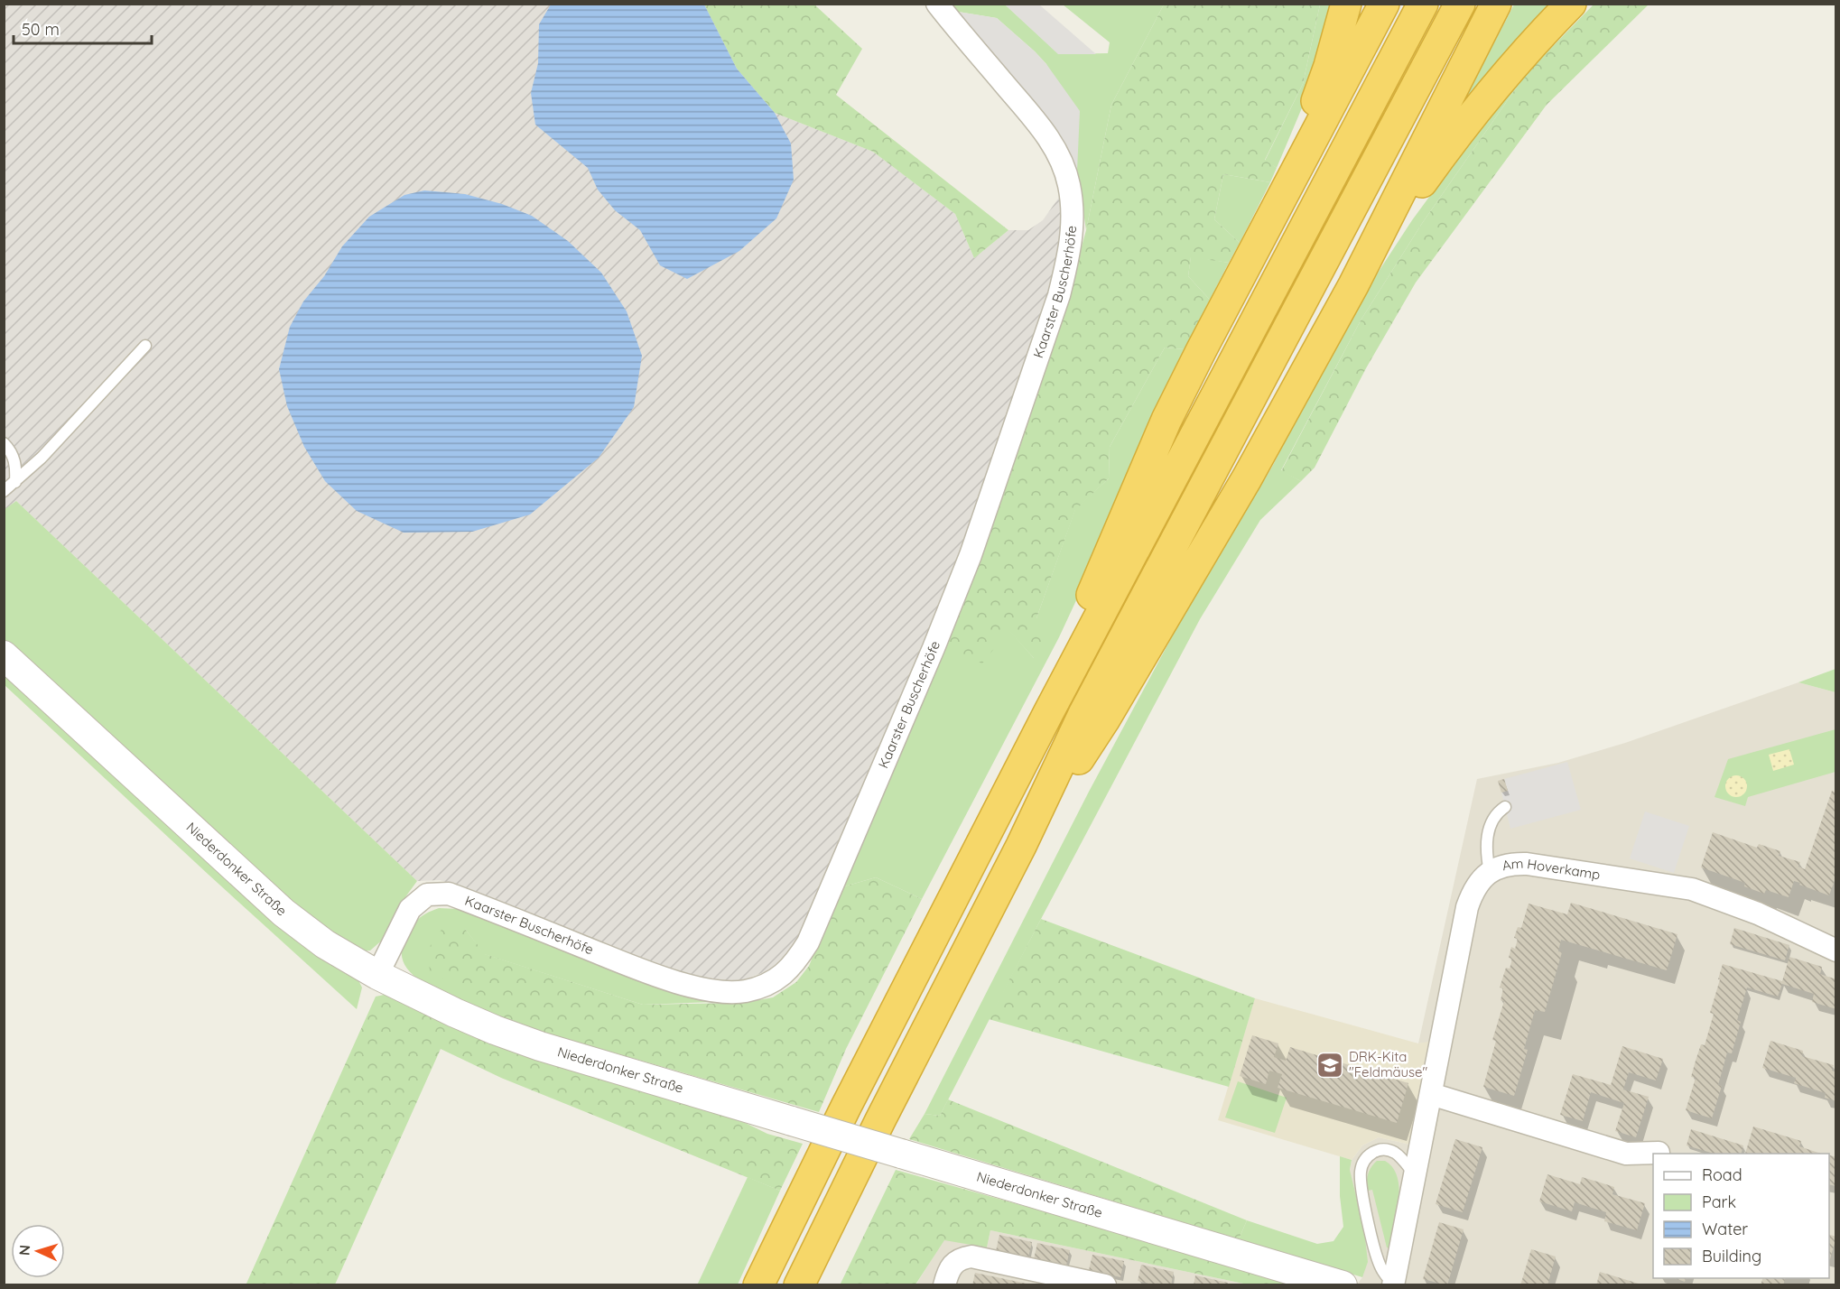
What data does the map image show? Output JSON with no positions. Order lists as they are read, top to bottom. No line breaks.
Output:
{"streets":{"street":["Kaarster Buscherhöfe","Niederdonker Straße","Am Hoverkamp"]},"crossings":[["Kaarster Buscherhöfe","Niederdonker Straße"]],"places":{"school or university":["DRK-Kita \"Feldmäuse\""]},"legend":["Road","Park","Water","Building"],"scale_bar":"50 m","north":"left"}
